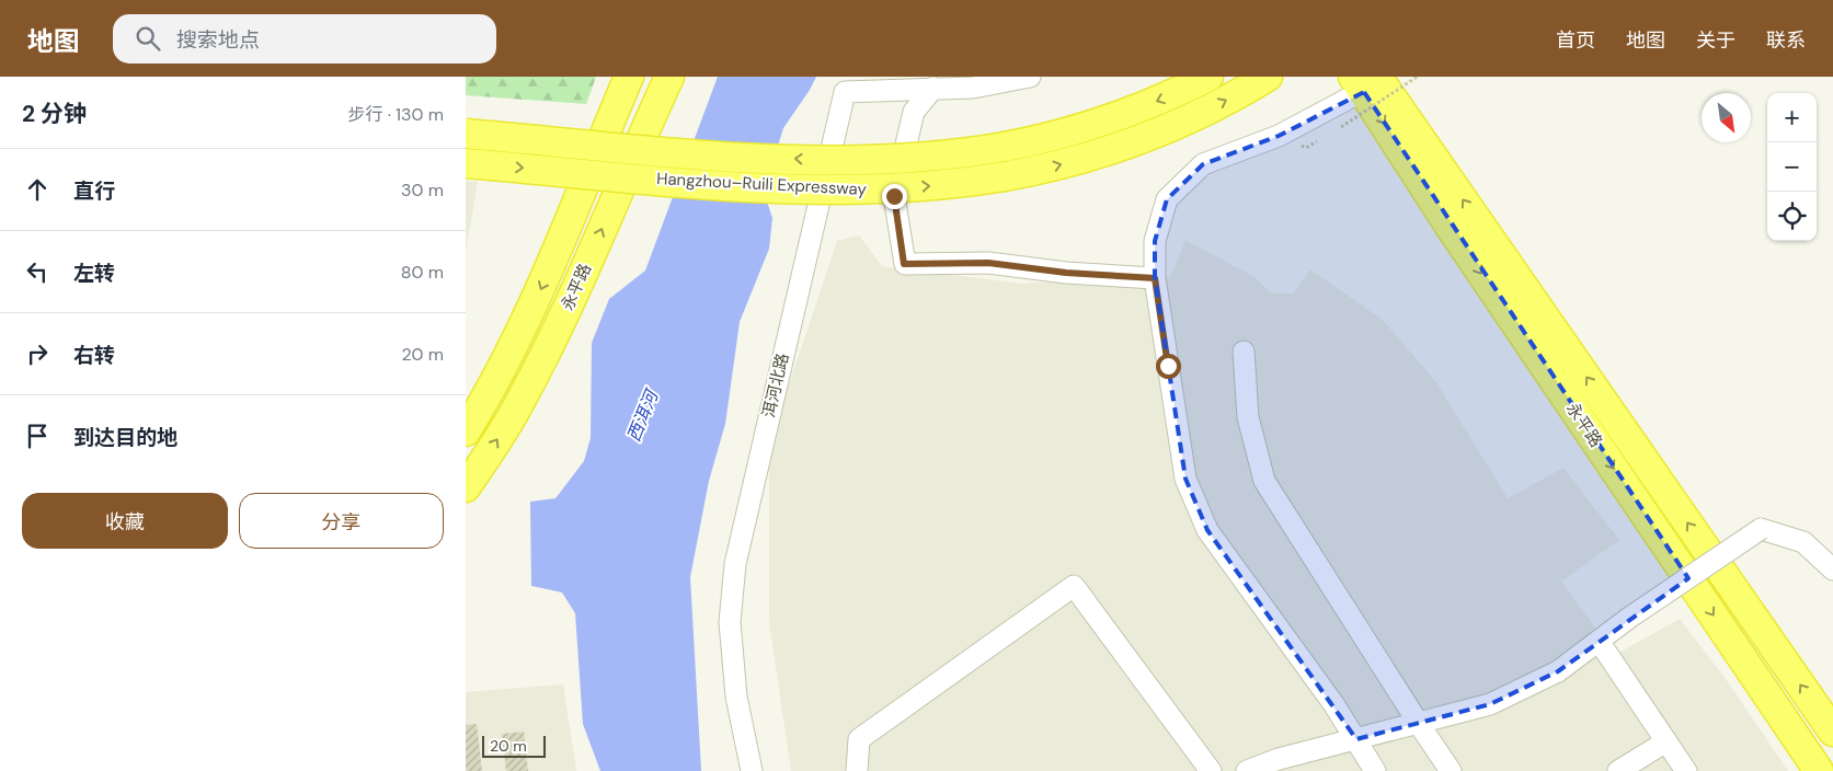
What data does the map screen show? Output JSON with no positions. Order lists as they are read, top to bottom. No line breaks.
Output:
{"streets":{"highway":["Hangzhou–Ruili Expressway","永平路"],"street":["洱河北路"]},"water":["西洱河"],"scale_bar":"20 m","north":"bottom right","page":{"header":"地图","search":"搜索地点","nav":["首页","地图","关于","联系"],"heading":["2 分钟","步行 · 130 m"],"map_buttons":["+","−"],"list":[["直行","30 m"],["左转","80 m"],["右转","20 m"],"到达目的地"],"buttons":["收藏","分享"],"scale":"20 m"}}
